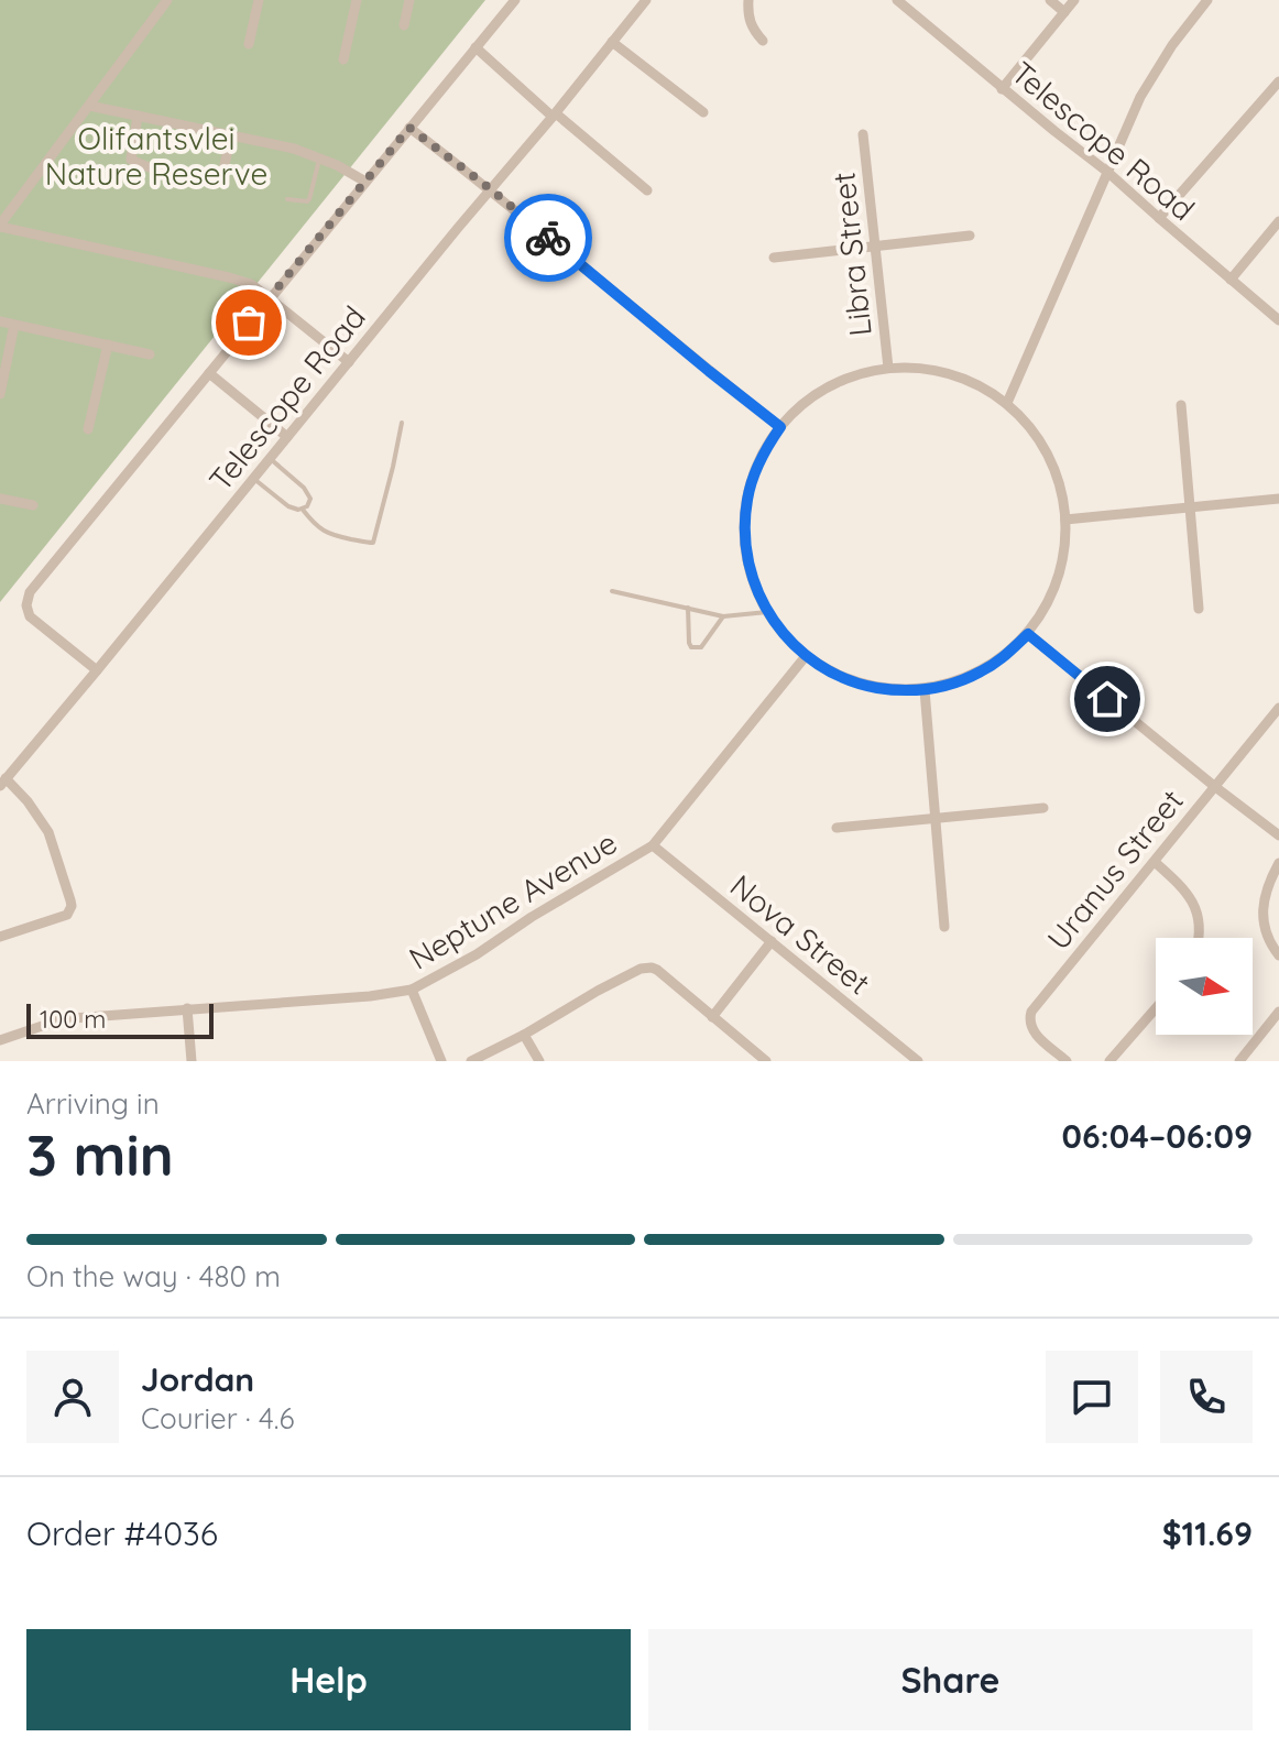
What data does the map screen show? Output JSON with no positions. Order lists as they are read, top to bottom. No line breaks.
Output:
{"streets":{"street":["Telescope Road","Libra Street","Uranus Street","Neptune Avenue","Nova Street"]},"crossings":[["Neptune Avenue","Nova Street"]],"parks":["Olifantsvlei Nature Reserve"],"scale_bar":"100 m","north":"right","page":{"scale":"100 m","heading":["3 min","Arriving in","06:04–06:09"],"panel":["Jordan","Courier · 4.6","Order #4036","$11.69"],"bar":"On the way · 480 m","buttons":["Help","Share"]}}
